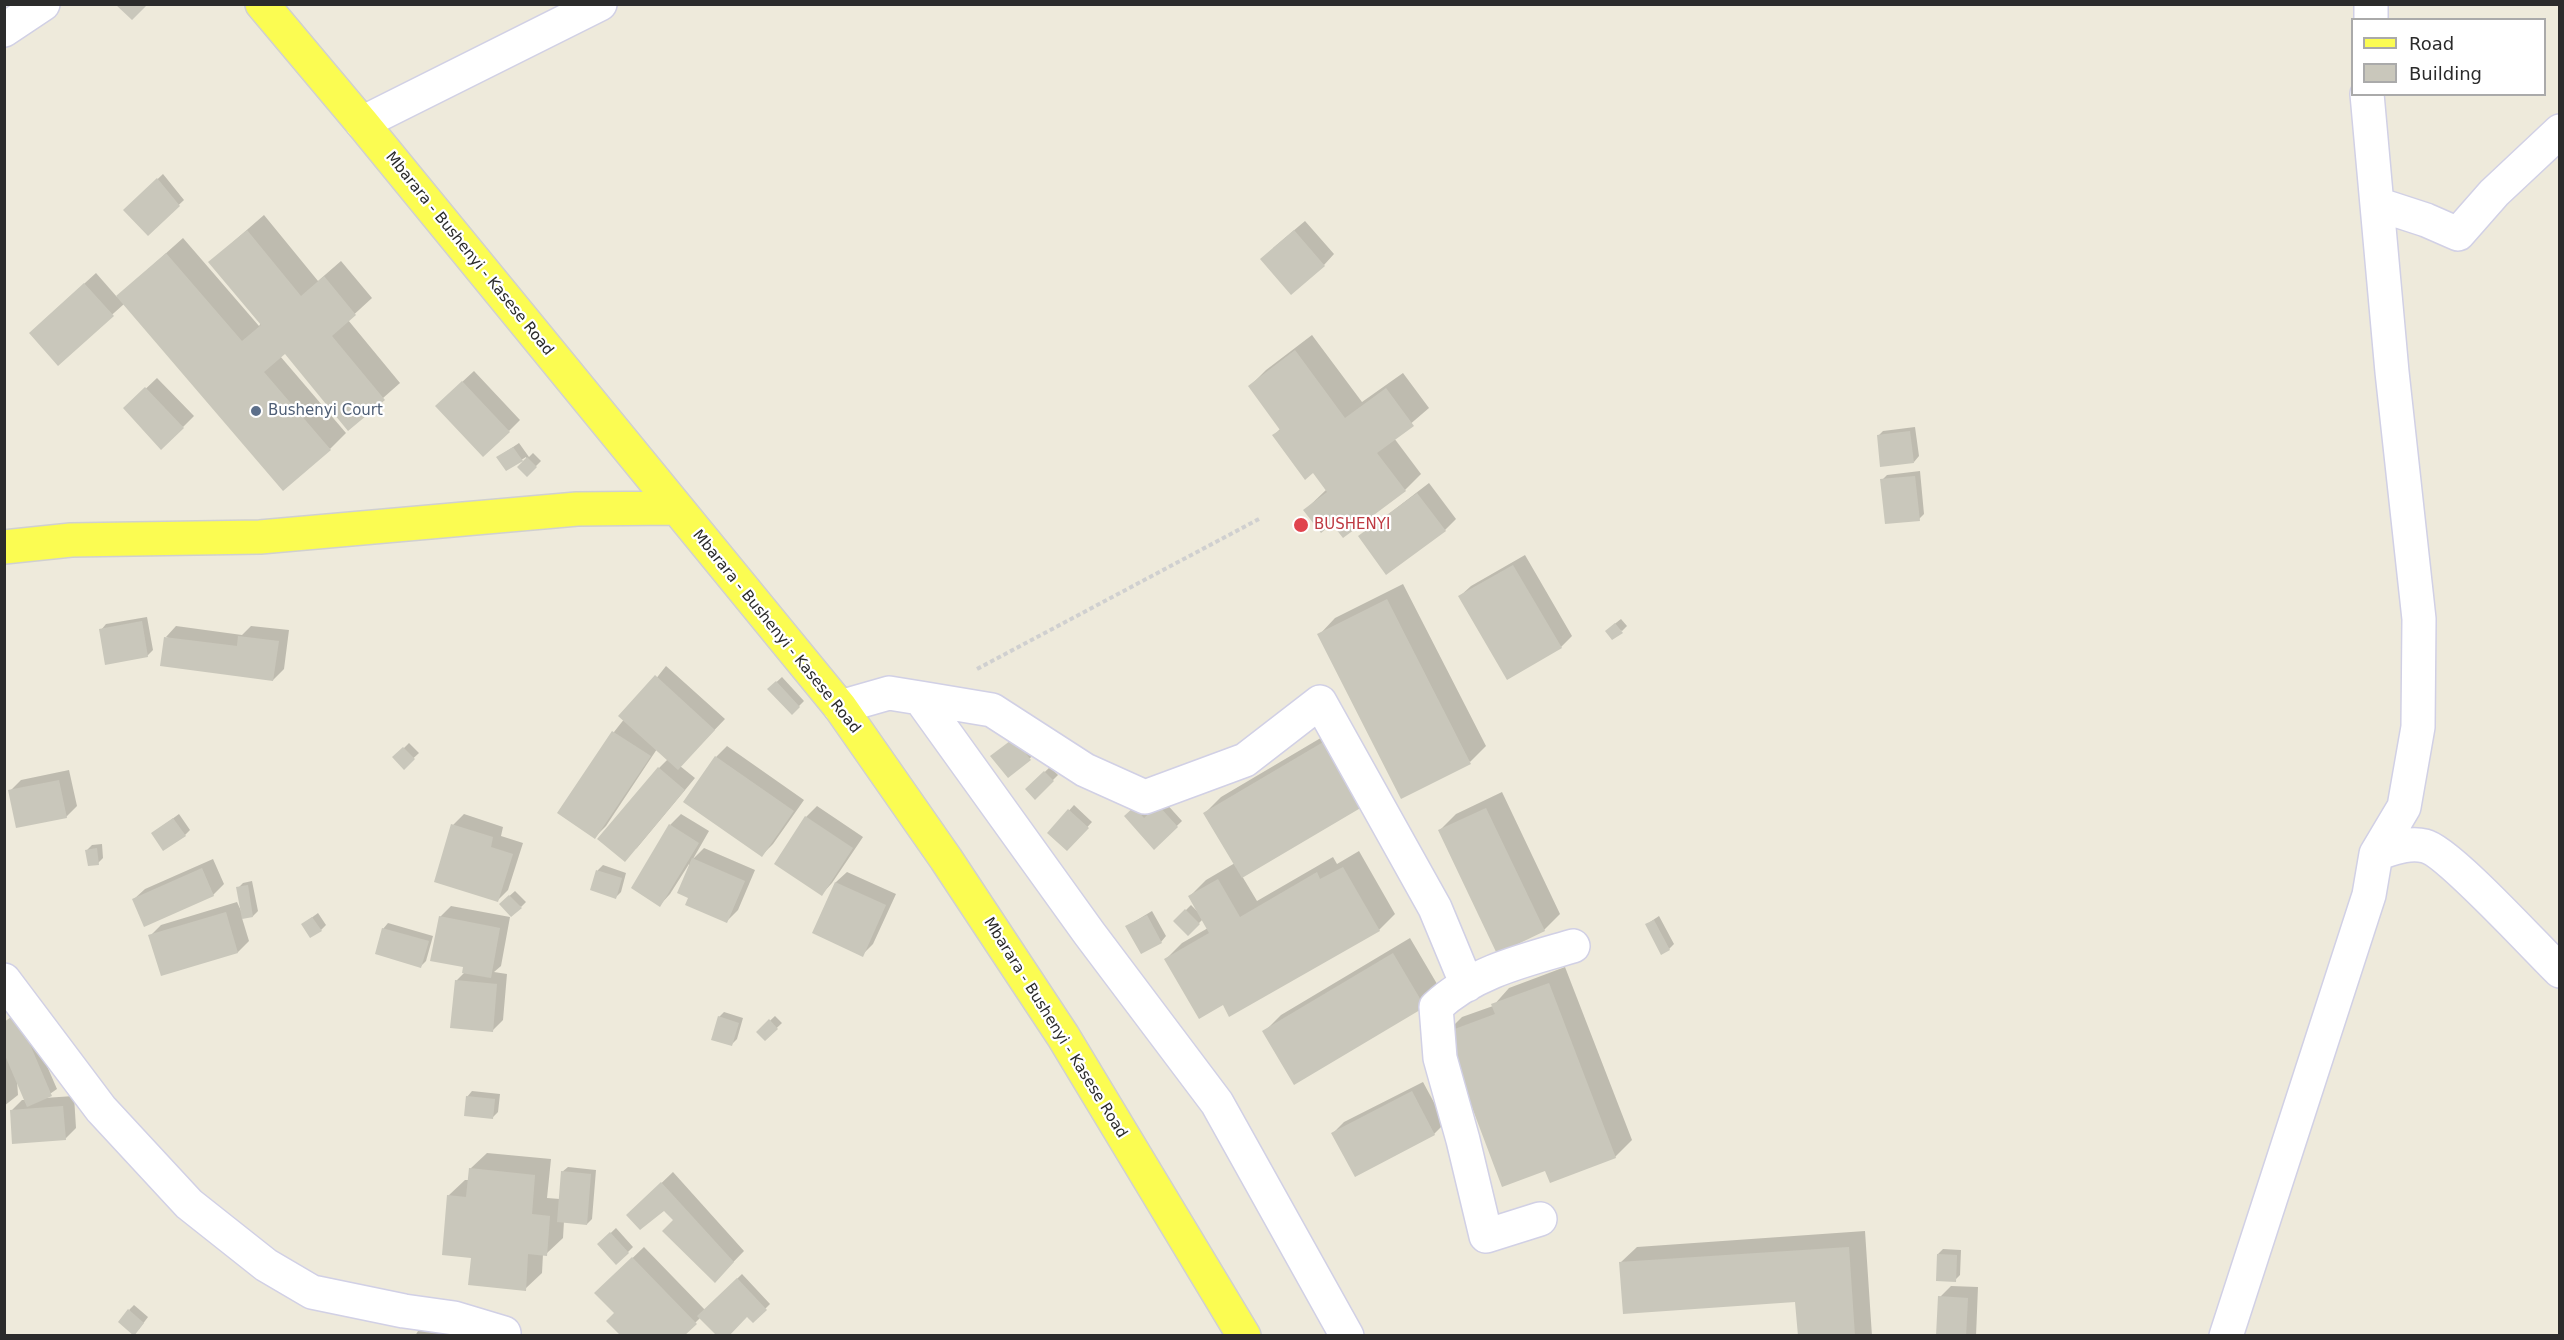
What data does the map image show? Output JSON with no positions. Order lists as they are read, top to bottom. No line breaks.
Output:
{"streets":{"main road":["Mbarara - Bushenyi - Kasese Road"]},"places":["Bushenyi Court","BUSHENYI"],"legend":["Road","Building"]}
